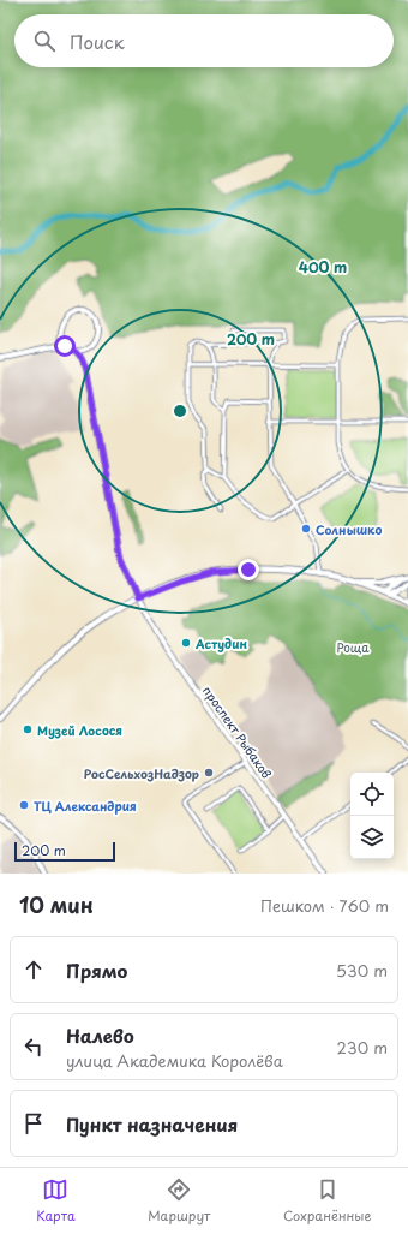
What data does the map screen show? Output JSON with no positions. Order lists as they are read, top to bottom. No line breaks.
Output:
{"streets":{"main road":["проспект Рыбаков"]},"parks":["Роща"],"places":["Солнышко","Астудин","Музей Лосося","РосСельхозНадзор","ТЦ Александрия"],"scale_bar":"200 m","page":{"search":"Поиск","scale":"200 m","heading":["10 мин","Пешком · 760 m"],"list":[["Прямо","530 m"],["Налево","улица Академика Королёва","230 m"],"Пункт назначения"],"nav":["Карта","Маршрут","Сохранённые"]},"rings":["400 m","200 m"]}
